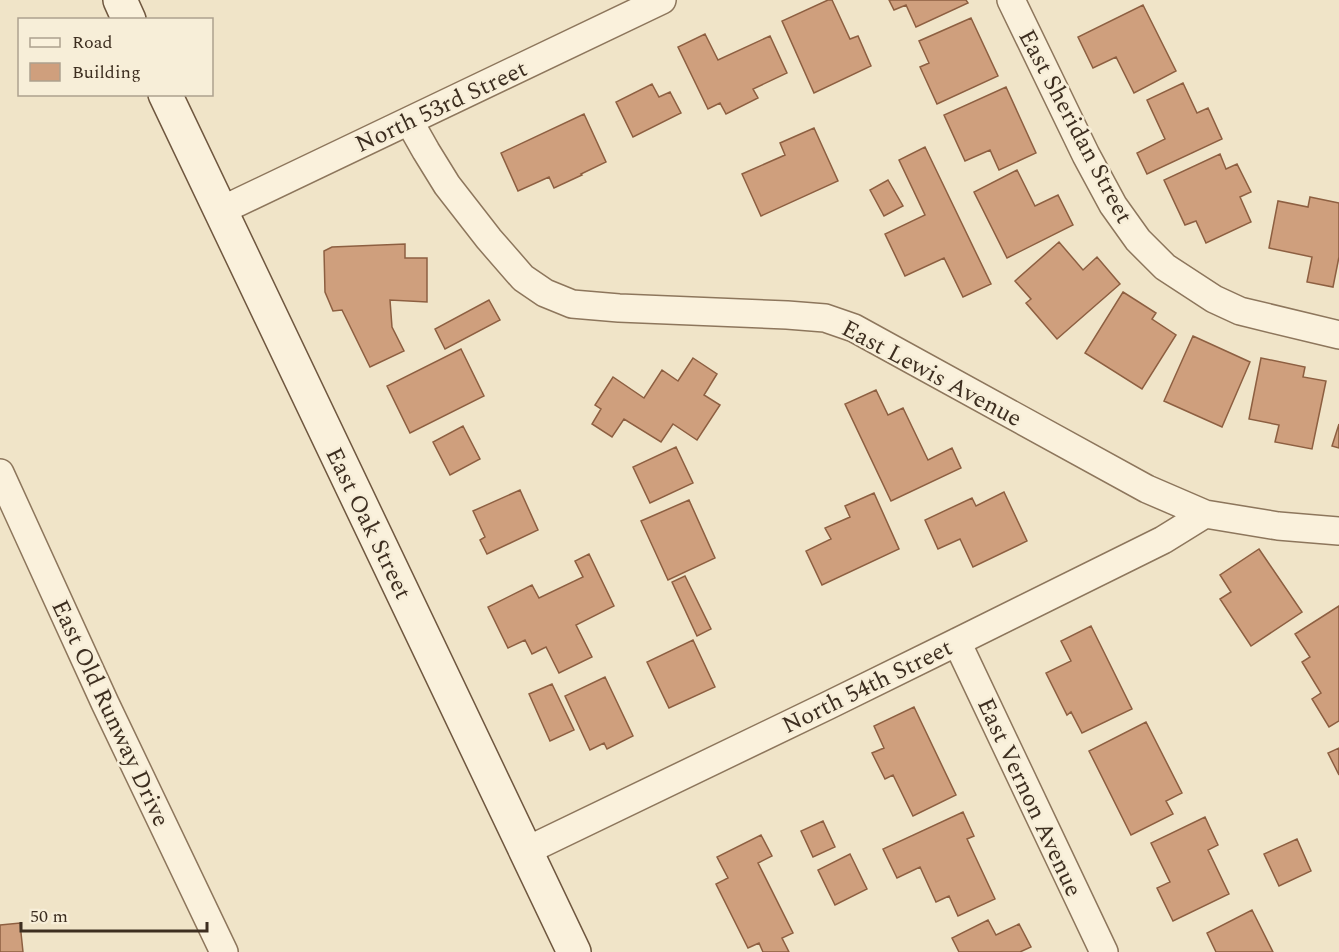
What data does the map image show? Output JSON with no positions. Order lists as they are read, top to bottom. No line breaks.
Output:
{"streets":{"street":["North 53rd Street","East Sheridan Street","East Lewis Avenue","East Oak Street","North 54th Street","East Old Runway Drive","East Vernon Avenue"]},"crossings":[["North 53rd Street","East Lewis Avenue"],["North 53rd Street","East Oak Street"],["East Lewis Avenue","North 54th Street"],["East Oak Street","North 54th Street"],["North 54th Street","East Vernon Avenue"]],"legend":["Road","Building"],"scale_bar":"50 m"}
